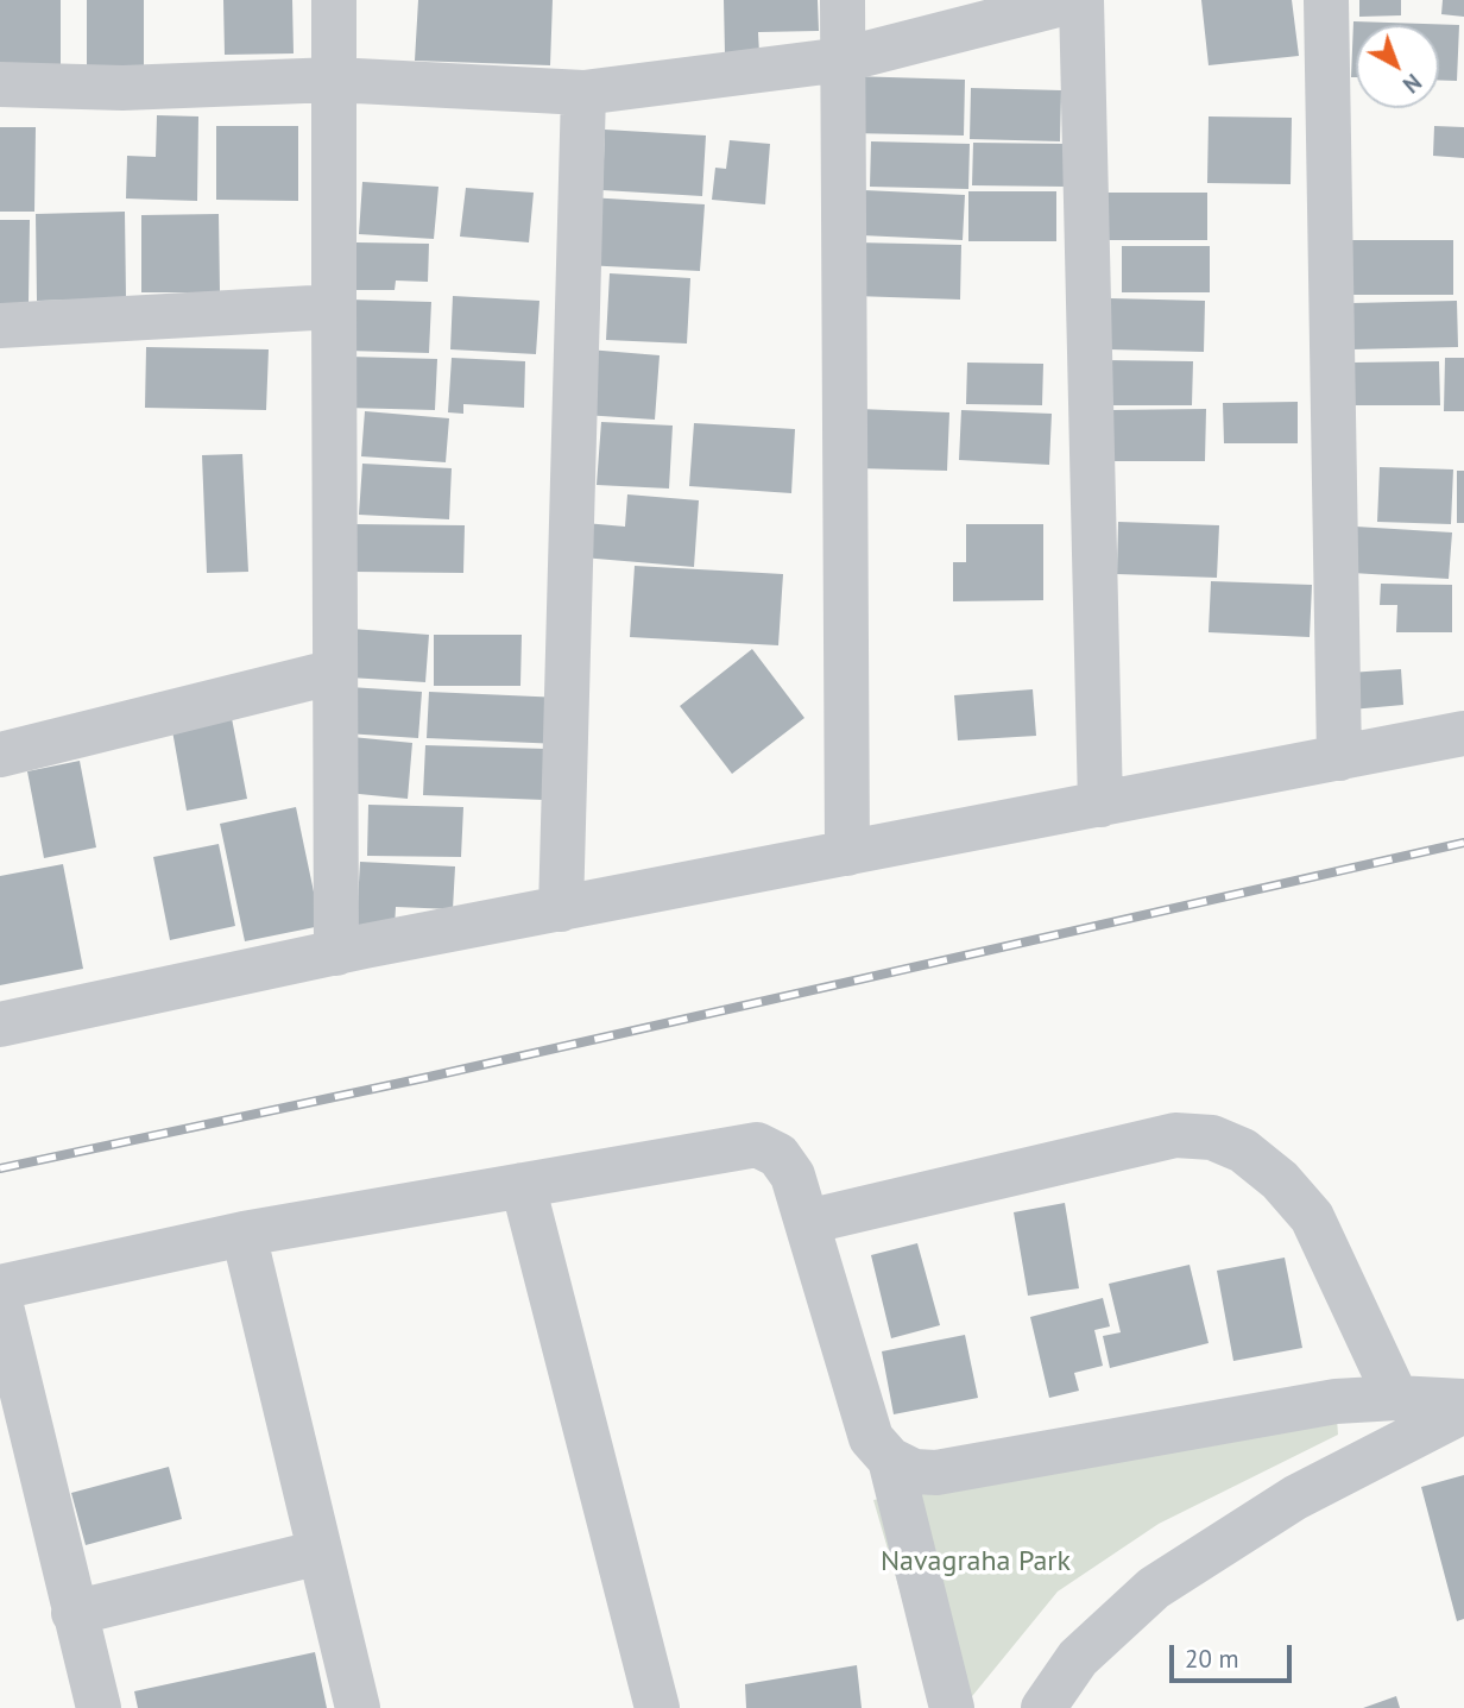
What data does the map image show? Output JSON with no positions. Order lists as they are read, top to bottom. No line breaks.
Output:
{"parks":["Navagraha Park"],"scale_bar":"20 m","north":"bottom right"}
